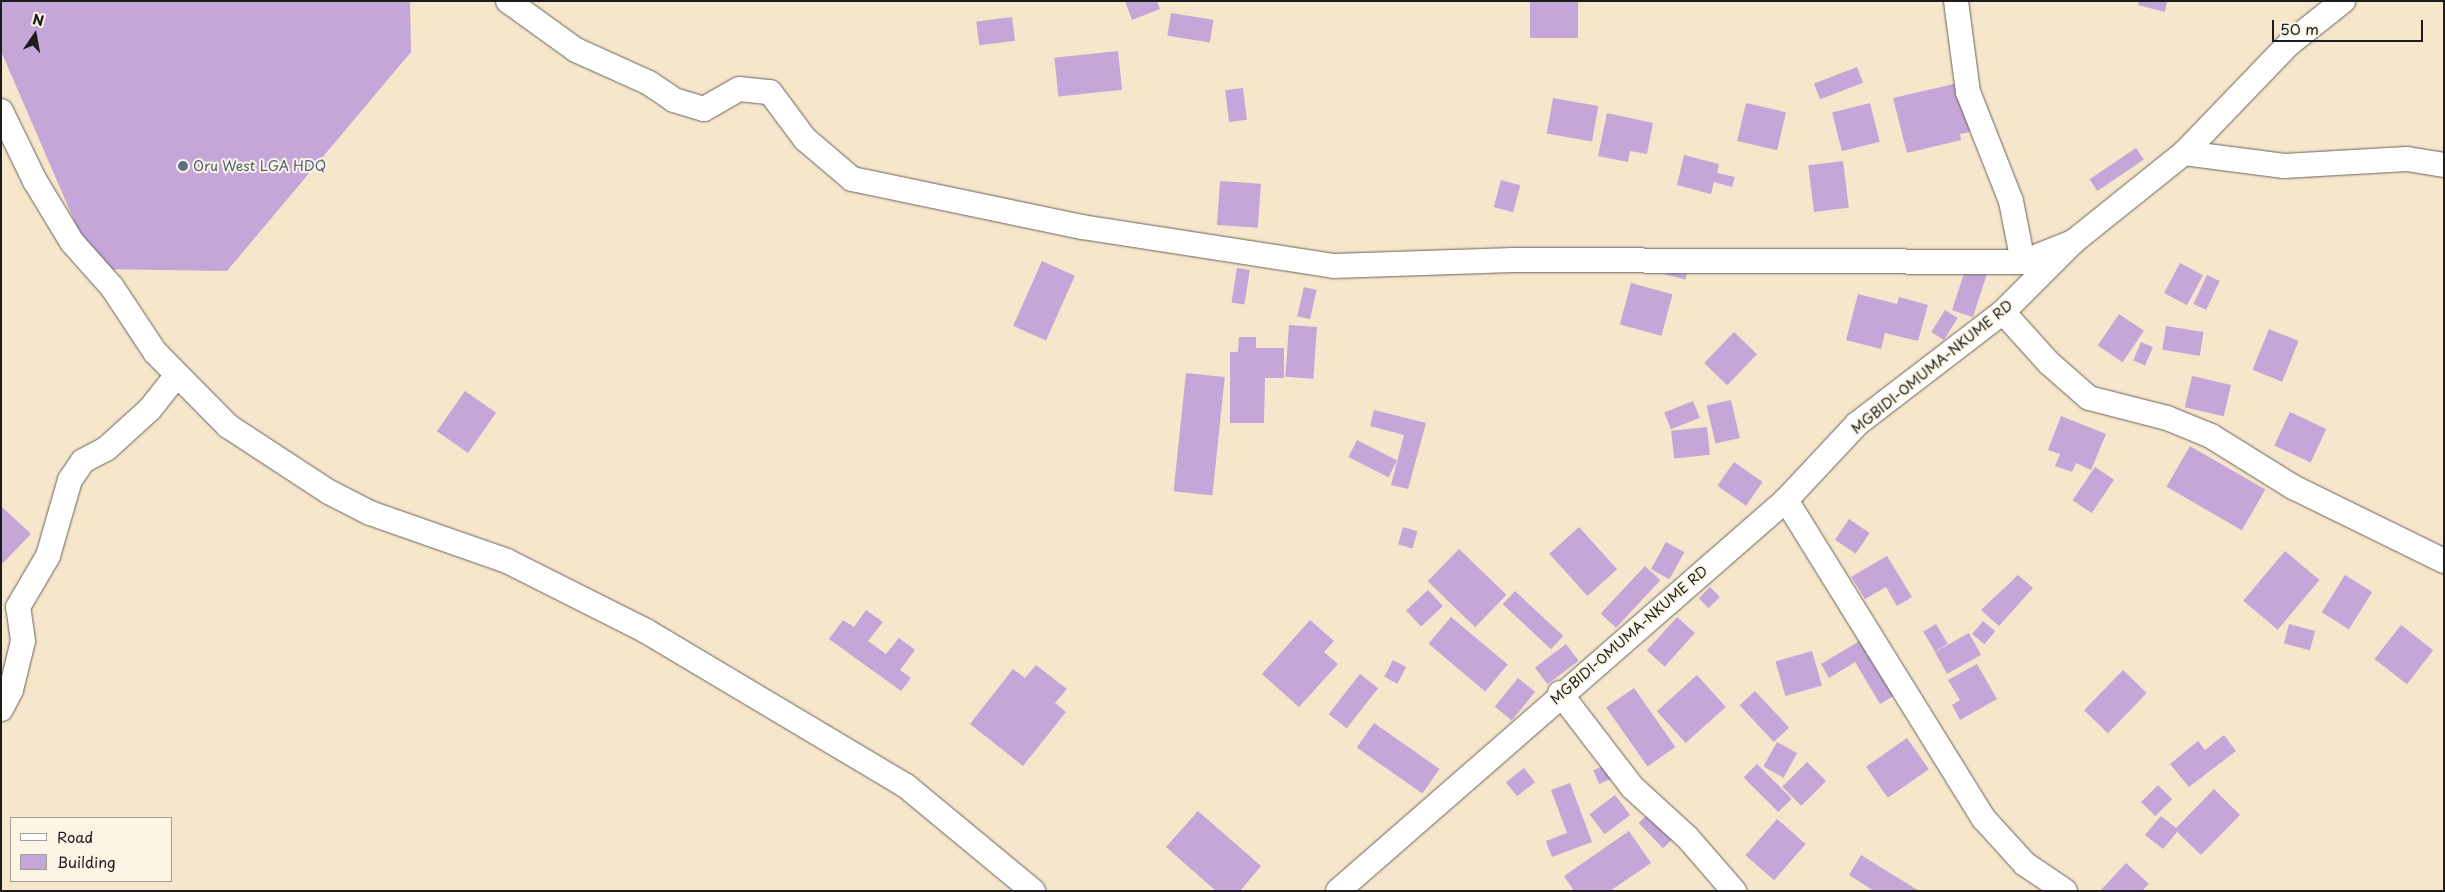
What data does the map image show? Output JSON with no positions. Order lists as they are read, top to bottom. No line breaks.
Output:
{"streets":{"street":["MGBIDI-OMUMA-NKUME RD"]},"places":["Oru West LGA HDQ"],"legend":["Road","Building"],"scale_bar":"50 m","north":"top"}
